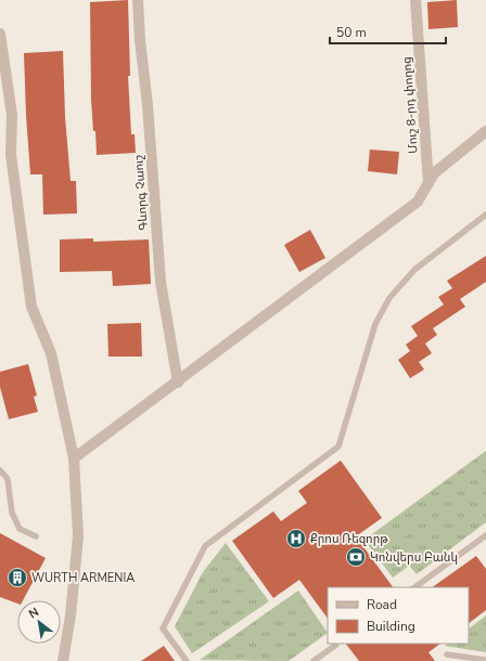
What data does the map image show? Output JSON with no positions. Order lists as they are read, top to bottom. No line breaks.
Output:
{"streets":{"street":["Մուշ 8-րդ փողոց","Գևորգ Չաուշ"]},"places":{"hospital":["Քրոս Ռեզորթ"],"bank":["Կոնվերս Բանկ"],"building":["WURTH ARMENIA"]},"legend":["Road","Building"],"scale_bar":"50 m","north":"top left"}
